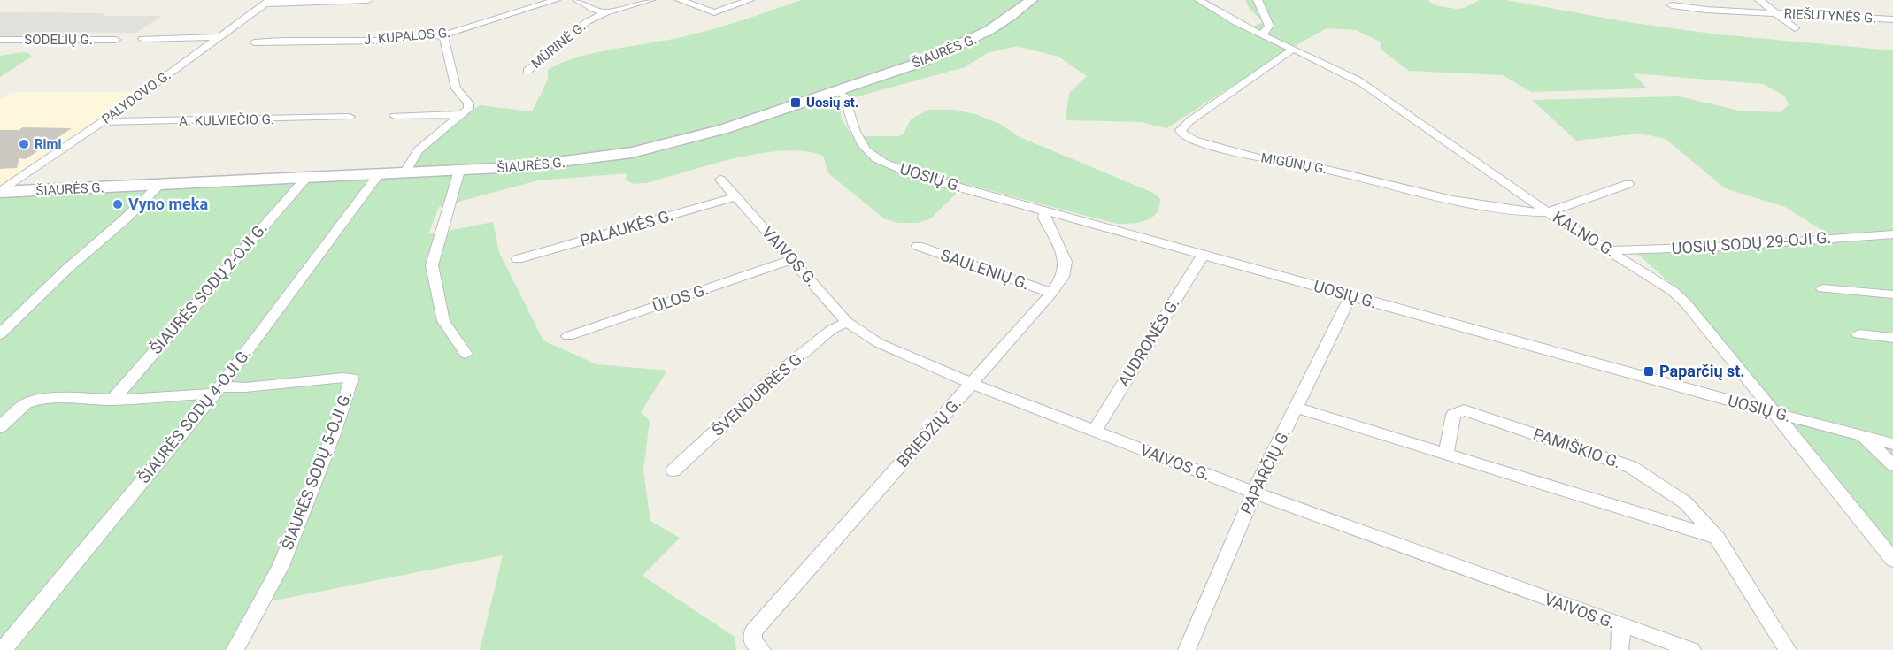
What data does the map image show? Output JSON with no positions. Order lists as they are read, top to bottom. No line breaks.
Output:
{"streets":{"main road":["ŠIAURĖS G."],"street":["RIEŠUTYNĖS G.","J. KUPALOS G.","SODELIŲ G.","MŪRINĖ G.","PALYDOVO G.","A. KULVIEČIO G.","MIGŪNŲ G.","UOSIŲ G.","PALAUKĖS G.","KALNO G.","UOSIŲ SODŲ 29-OJI G.","VAIVOS G.","SAULENIŲ G.","ŠIAURĖS SODŲ 2-OJI G.","ŪLOS G.","AUDRONĖS G.","ŠVENDUBRĖS G.","ŠIAURĖS SODŲ 4-OJI G.","BRIEDŽIŲ G.","PAMIŠKIO G.","ŠIAURĖS SODŲ 5-OJI G.","PAPARČIŲ G."]},"crossings":[["ŠIAURĖS G.","PALYDOVO G."],["ŠIAURĖS G.","UOSIŲ G."],["ŠIAURĖS G.","ŠIAURĖS SODŲ 2-OJI G."],["ŠIAURĖS G.","ŠIAURĖS SODŲ 4-OJI G."],["PALYDOVO G.","A. KULVIEČIO G."],["MIGŪNŲ G.","KALNO G."],["UOSIŲ G.","KALNO G."],["UOSIŲ G.","AUDRONĖS G."],["UOSIŲ G.","BRIEDŽIŲ G."],["UOSIŲ G.","PAPARČIŲ G."],["PALAUKĖS G.","VAIVOS G."],["KALNO G.","UOSIŲ SODŲ 29-OJI G."],["VAIVOS G.","ŪLOS G."],["VAIVOS G.","AUDRONĖS G."],["VAIVOS G.","ŠVENDUBRĖS G."],["VAIVOS G.","BRIEDŽIŲ G."],["VAIVOS G.","PAPARČIŲ G."],["SAULENIŲ G.","BRIEDŽIŲ G."],["ŠIAURĖS SODŲ 4-OJI G.","ŠIAURĖS SODŲ 5-OJI G."]],"places":{"transit":["Uosių st.","Paparčių st."],"other":["Rimi","Vyno meka"]}}
